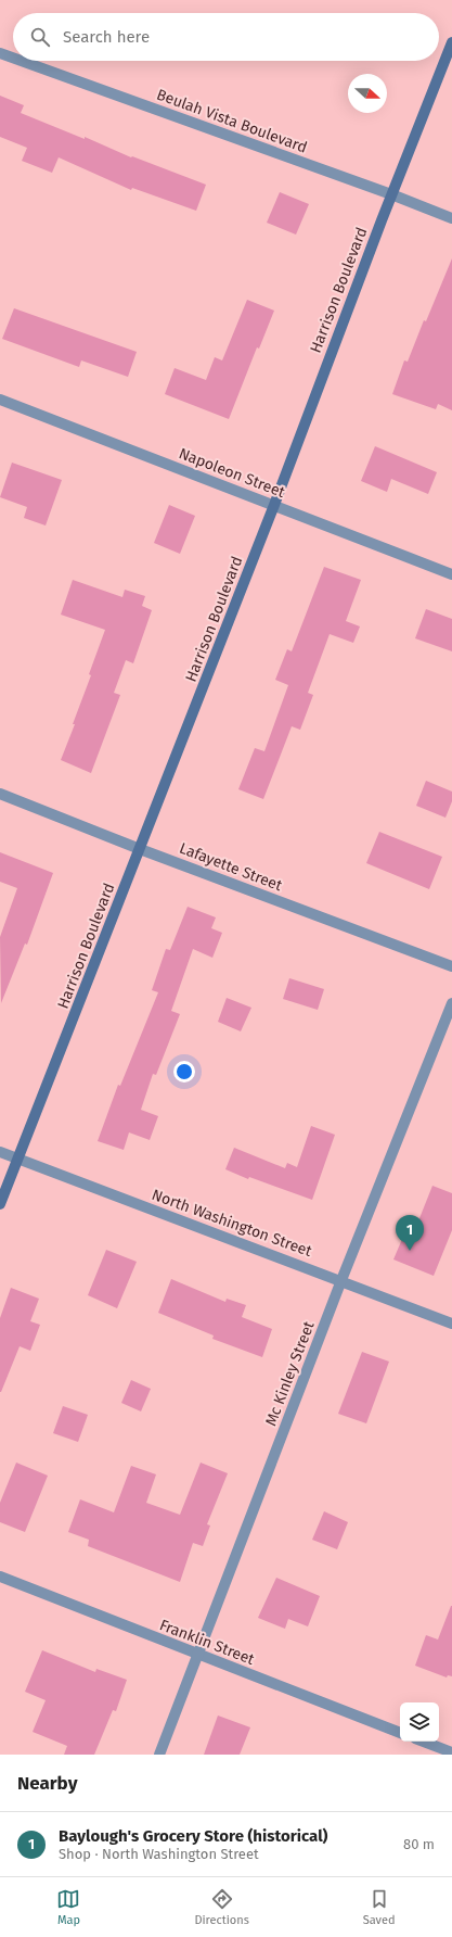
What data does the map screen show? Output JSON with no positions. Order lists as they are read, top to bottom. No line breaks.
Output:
{"streets":{"street":["Beulah Vista Boulevard","Harrison Boulevard","Napoleon Street","Lafayette Street","North Washington Street","Mc Kinley Street","Franklin Street"]},"crossings":[["Beulah Vista Boulevard","Harrison Boulevard"],["Harrison Boulevard","Napoleon Street"],["Harrison Boulevard","Lafayette Street"],["Harrison Boulevard","North Washington Street"],["North Washington Street","Mc Kinley Street"],["Mc Kinley Street","Franklin Street"]],"north":"right","page":{"search":"Search here","pins":"1","heading":"Nearby","list":[{"mark":"1","name":"Baylough's Grocery Store (historical)","note":"Shop · North Washington Street","value":"80 m"}],"nav":["Map","Directions","Saved"]}}
